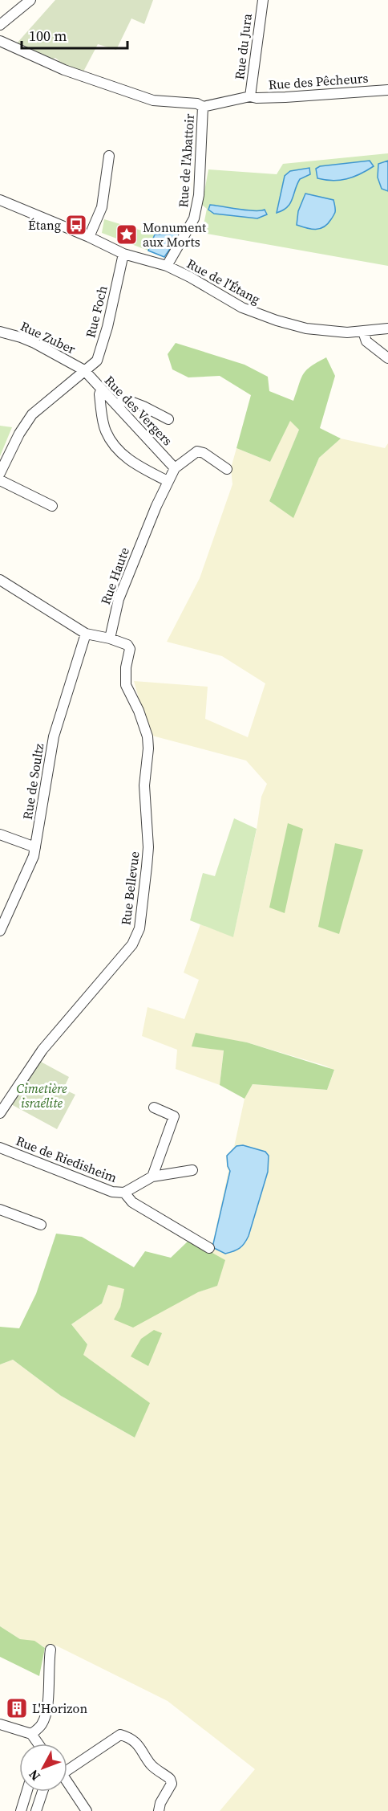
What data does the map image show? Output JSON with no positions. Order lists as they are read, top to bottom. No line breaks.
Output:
{"streets":{"street":["Rue du Jura","Rue des Pêcheurs","Rue de l'Abattoir","Rue de l'Étang","Rue Foch","Rue Zuber","Rue des Vergers","Rue Haute","Rue de Soultz","Rue Bellevue","Rue de Riedisheim"]},"crossings":[["Rue du Jura","Rue des Pêcheurs"],["Rue des Pêcheurs","Rue de l'Abattoir"],["Rue de l'Abattoir","Rue de l'Étang"],["Rue de l'Étang","Rue Foch"],["Rue Foch","Rue Zuber"],["Rue Foch","Rue des Vergers"],["Rue Zuber","Rue des Vergers"],["Rue des Vergers","Rue Haute"],["Rue Haute","Rue Bellevue"]],"parks":["Cimetière israélite"],"places":{"bus stop":["Étang"],"place":["Monument aux Morts"],"building":["L'Horizon"]},"scale_bar":"100 m","north":"bottom left"}
